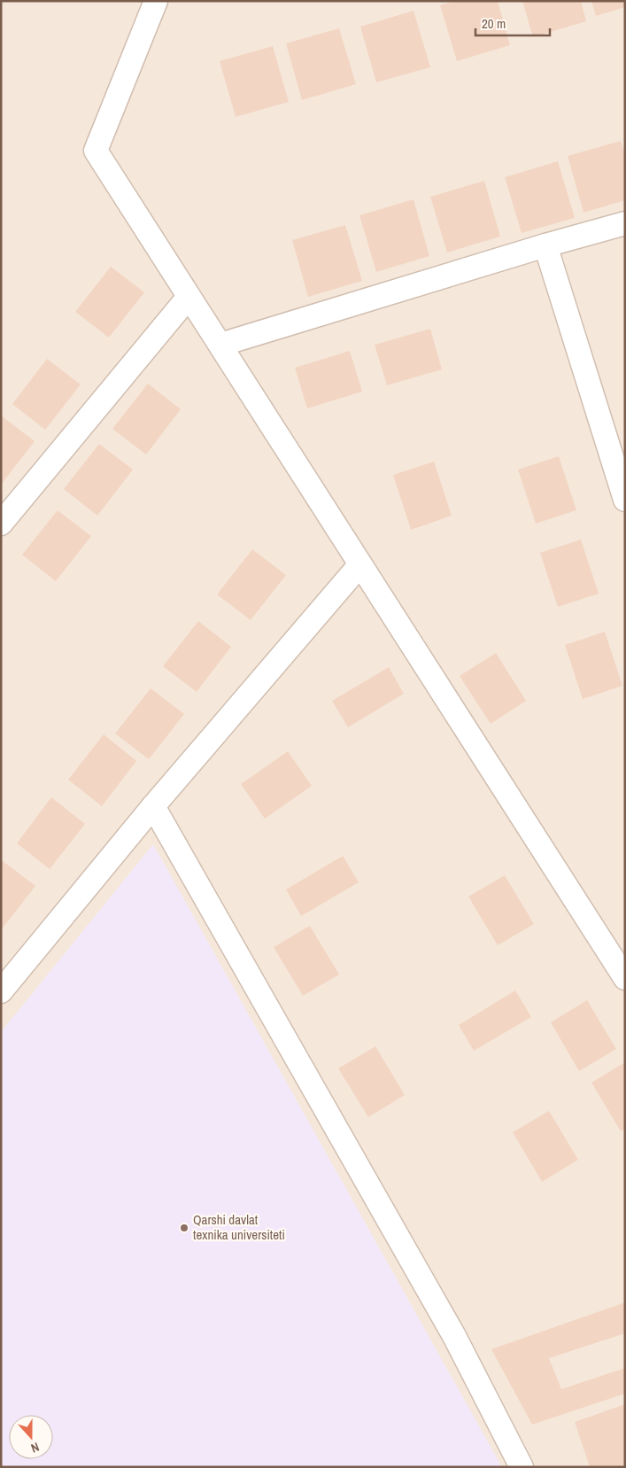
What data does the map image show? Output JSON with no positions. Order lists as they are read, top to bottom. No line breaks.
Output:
{"places":["Qarshi davlat texnika universiteti"],"scale_bar":"20 m","north":"bottom"}
